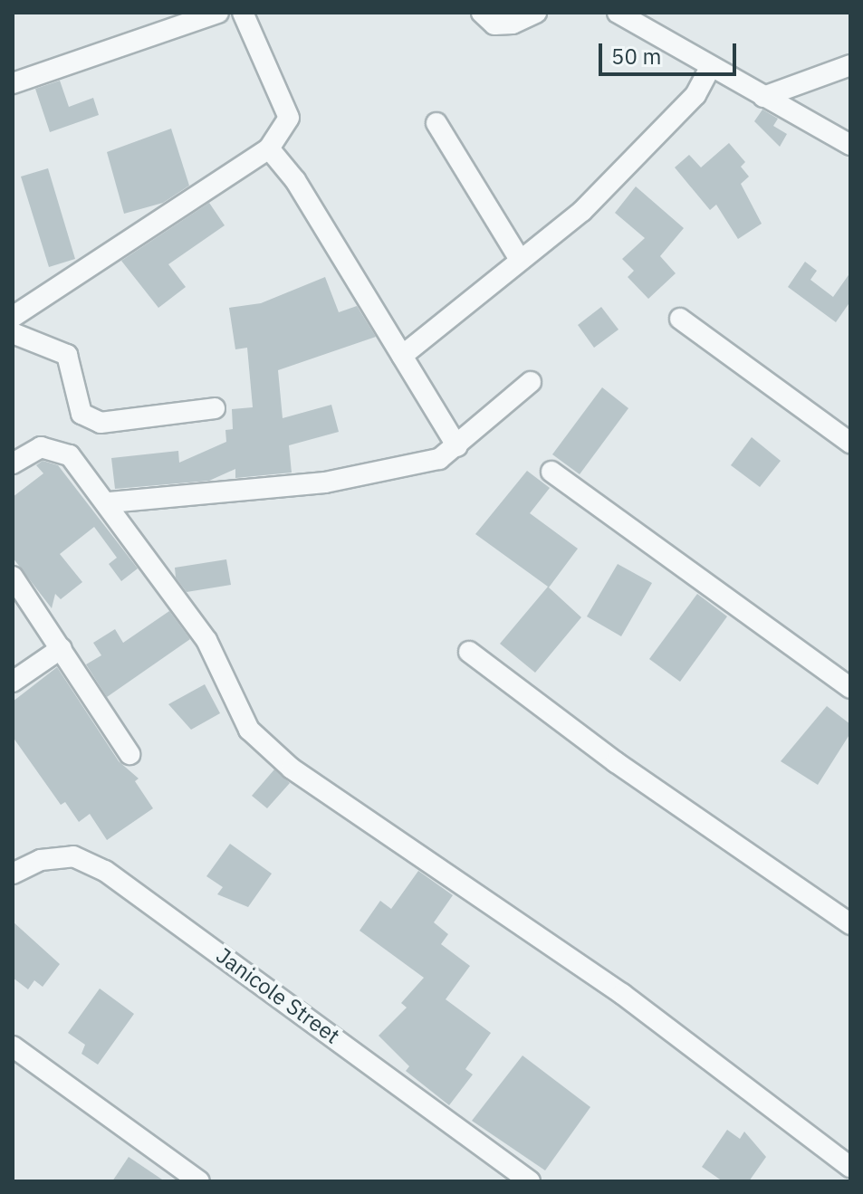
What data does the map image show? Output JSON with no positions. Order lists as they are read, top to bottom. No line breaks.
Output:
{"streets":{"street":["Janicole Street"]},"scale_bar":"50 m"}
